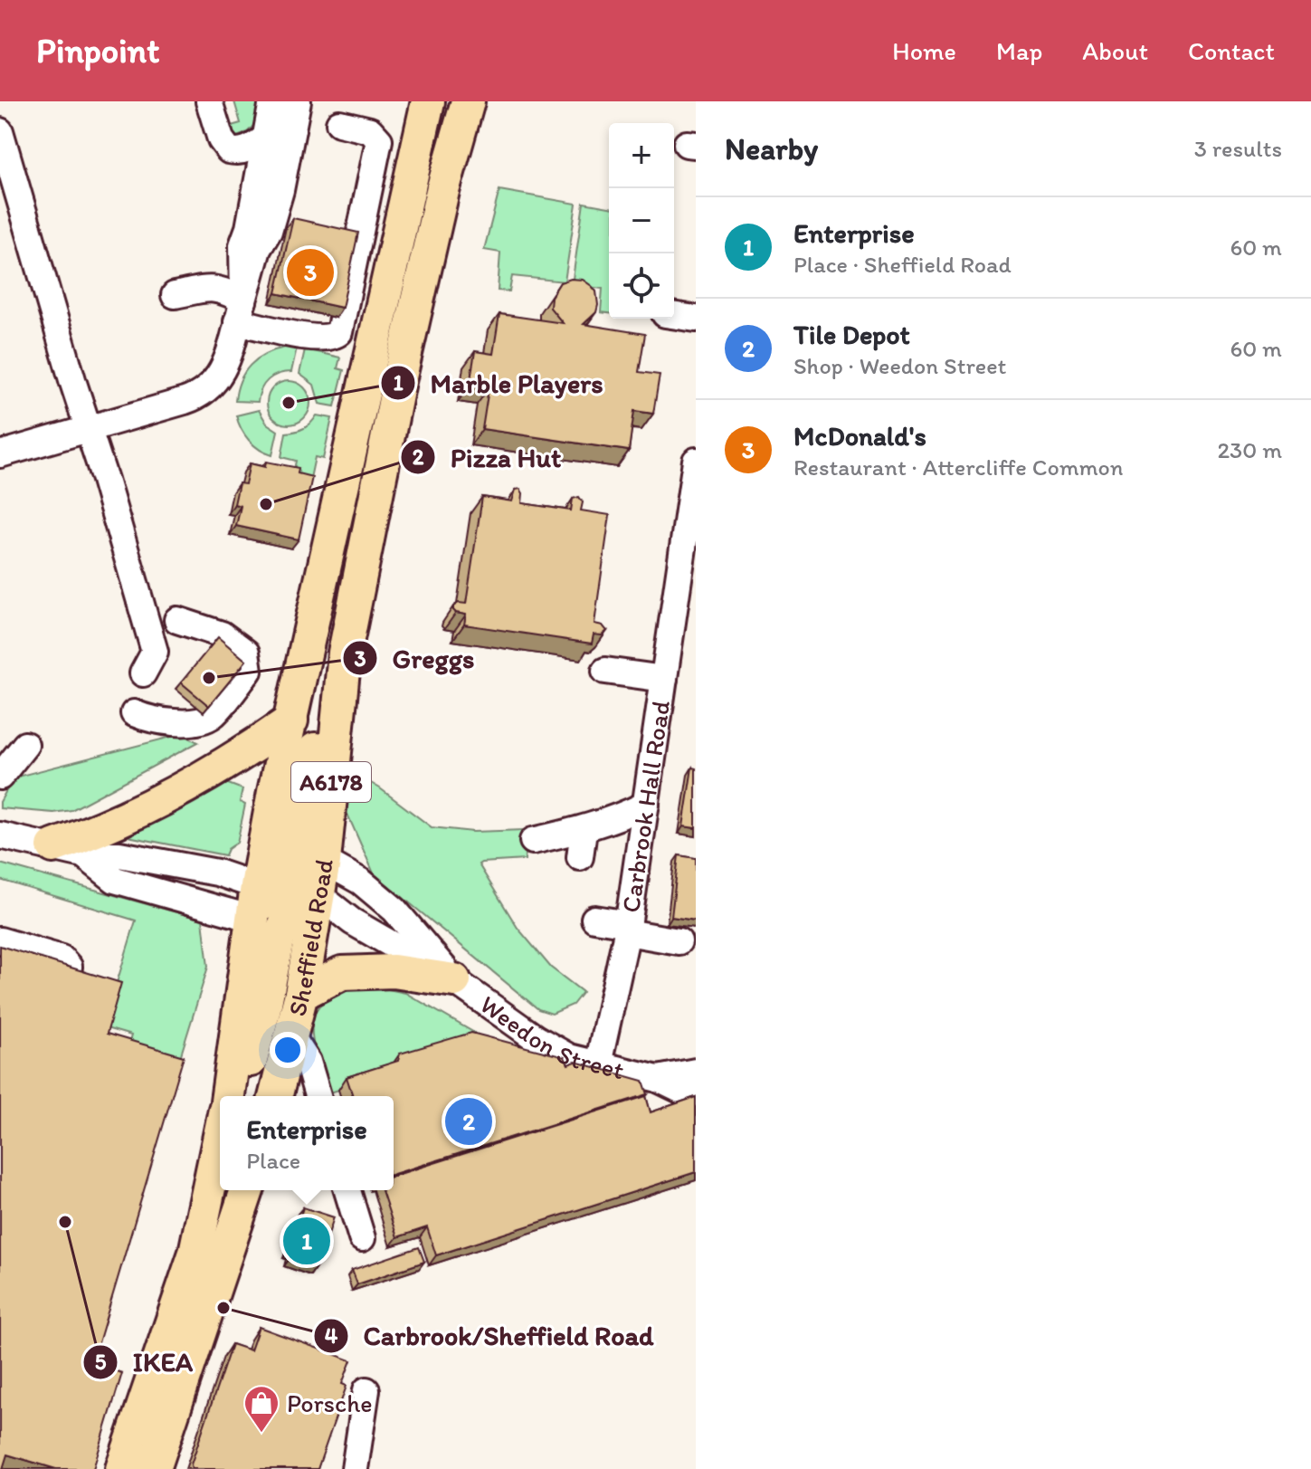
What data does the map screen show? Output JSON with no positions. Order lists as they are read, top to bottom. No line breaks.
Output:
{"streets":{"main road":["A6178","Sheffield Road"],"street":["Carbrook Hall Road","Weedon Street"]},"crossings":[["A6178","Sheffield Road"],["A6178","Weedon Street"],["Carbrook Hall Road","Weedon Street"],["Sheffield Road","Weedon Street"]],"places":{"other":["Marble Players","Pizza Hut","Greggs","IKEA","Carbrook/Sheffield Road"],"shop":["Porsche"]},"page":{"header":"Pinpoint","nav":["Home","Map","About","Contact"],"heading":["Nearby","3 results"],"map_buttons":["+","−"],"list":[{"mark":"1","name":"Enterprise","note":"Place · Sheffield Road","value":"60 m"},{"mark":"2","name":"Tile Depot","note":"Shop · Weedon Street","value":"60 m"},{"mark":"3","name":"McDonald's","note":"Restaurant · Attercliffe Common","value":"230 m"}],"pins":["3","2","1"],"popup":["Enterprise","Place"]}}
